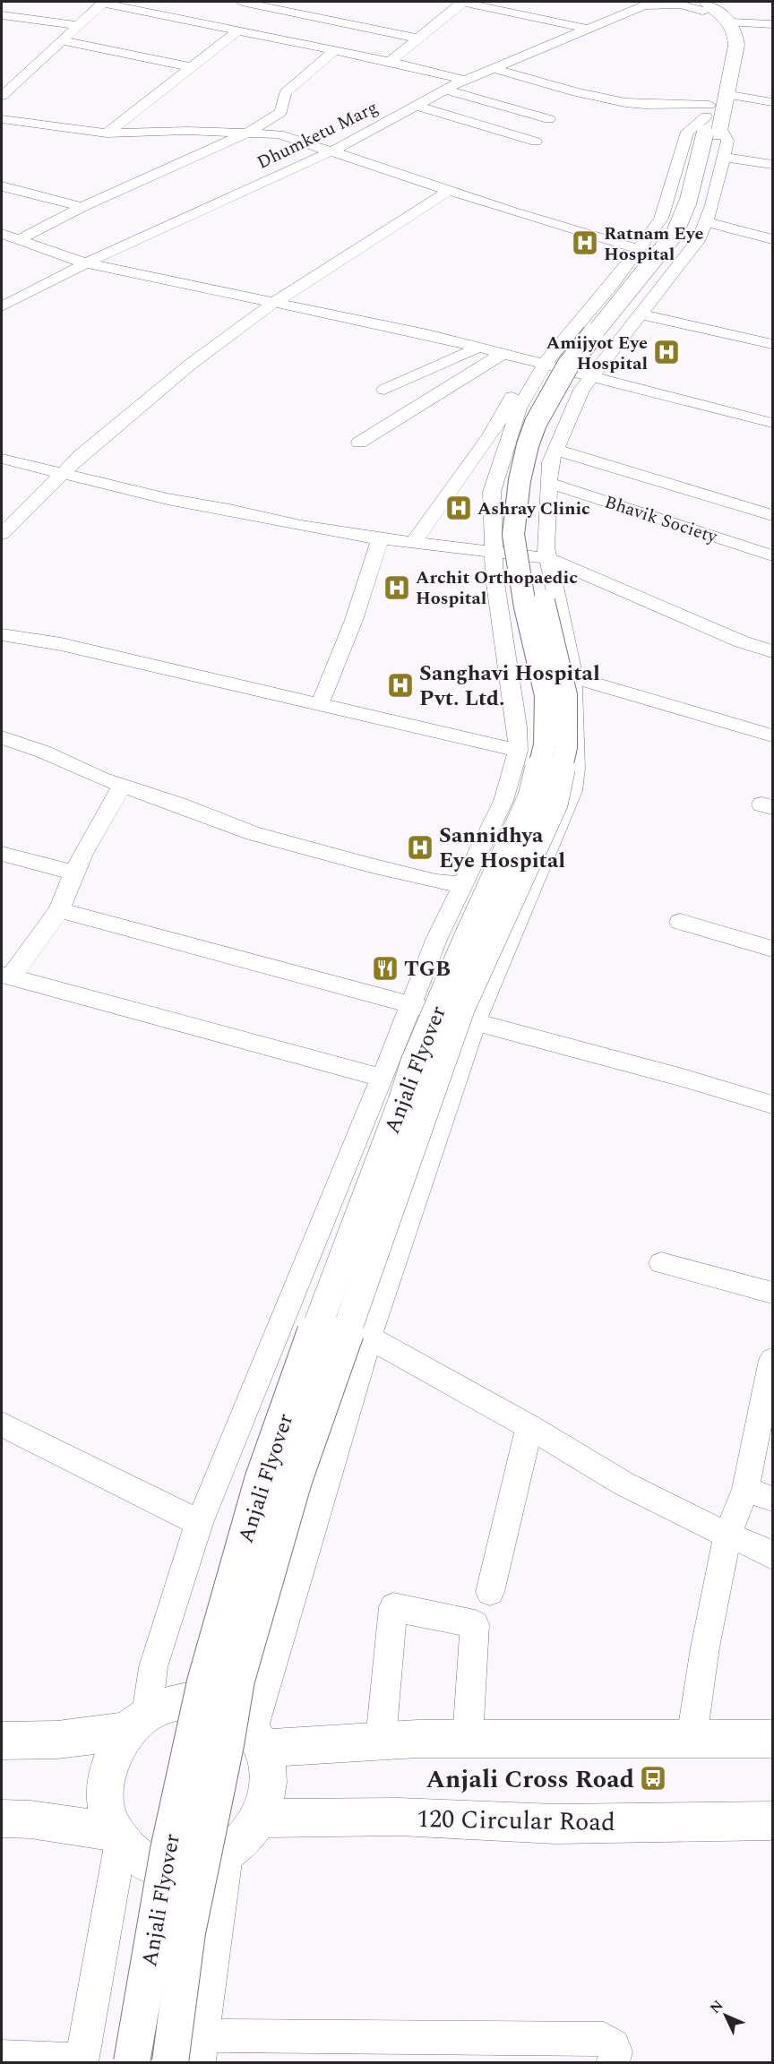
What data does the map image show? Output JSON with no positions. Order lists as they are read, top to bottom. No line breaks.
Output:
{"streets":{"main road":["Anjali Flyover","120 Circular Road"],"street":["Dhumketu Marg","Bhavik Society"]},"places":{"hospital":["Ratnam Eye Hospital","Amijyot Eye Hospital","Ashray Clinic","Archit Orthopaedic Hospital","Sanghavi Hospital Pvt. Ltd.","Sannidhya Eye Hospital"],"restaurant":["TGB"],"bus stop":["Anjali Cross Road"]},"north":"top left"}
